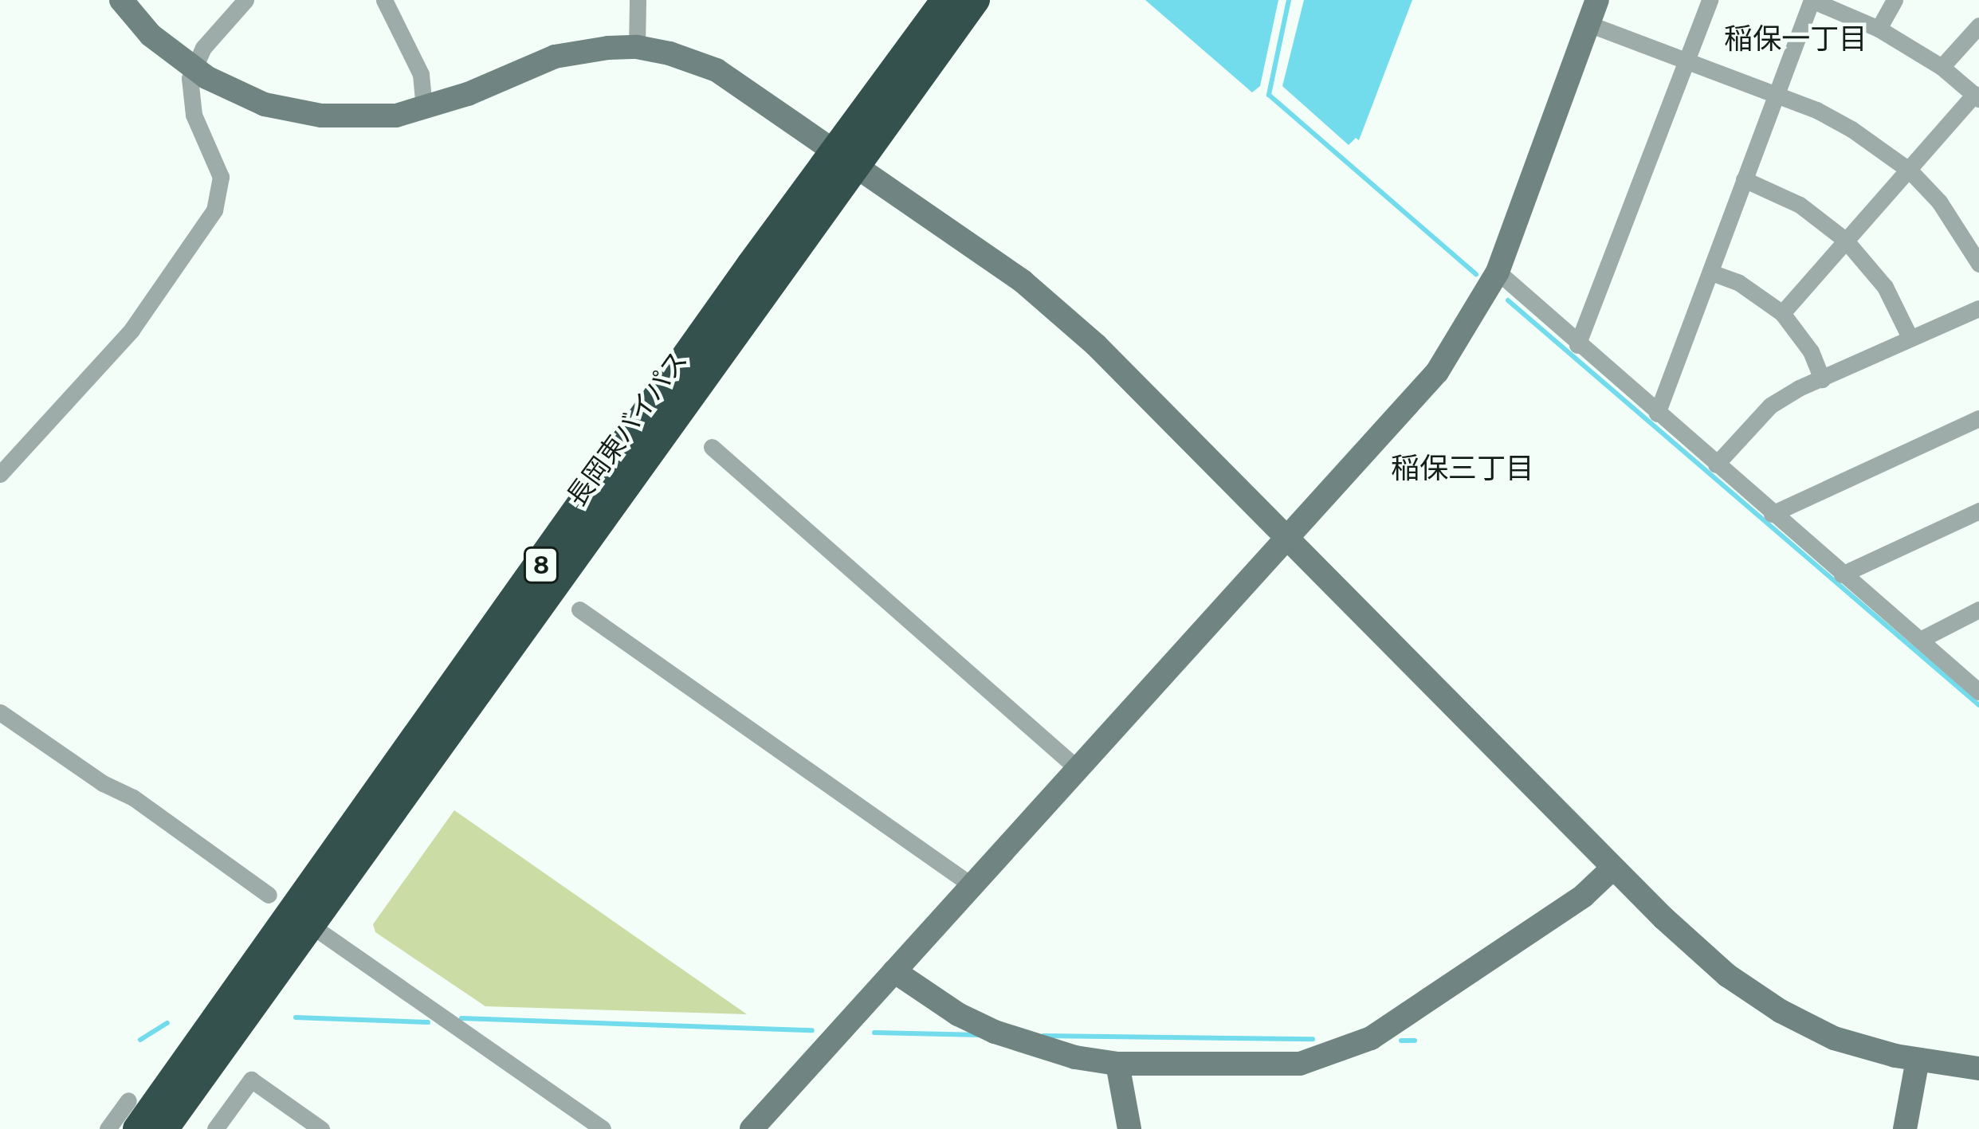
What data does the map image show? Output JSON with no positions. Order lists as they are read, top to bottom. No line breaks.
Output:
{"streets":{"highway":["長岡東バイパス","8"]},"districts":["稲保一丁目","稲保三丁目"]}
